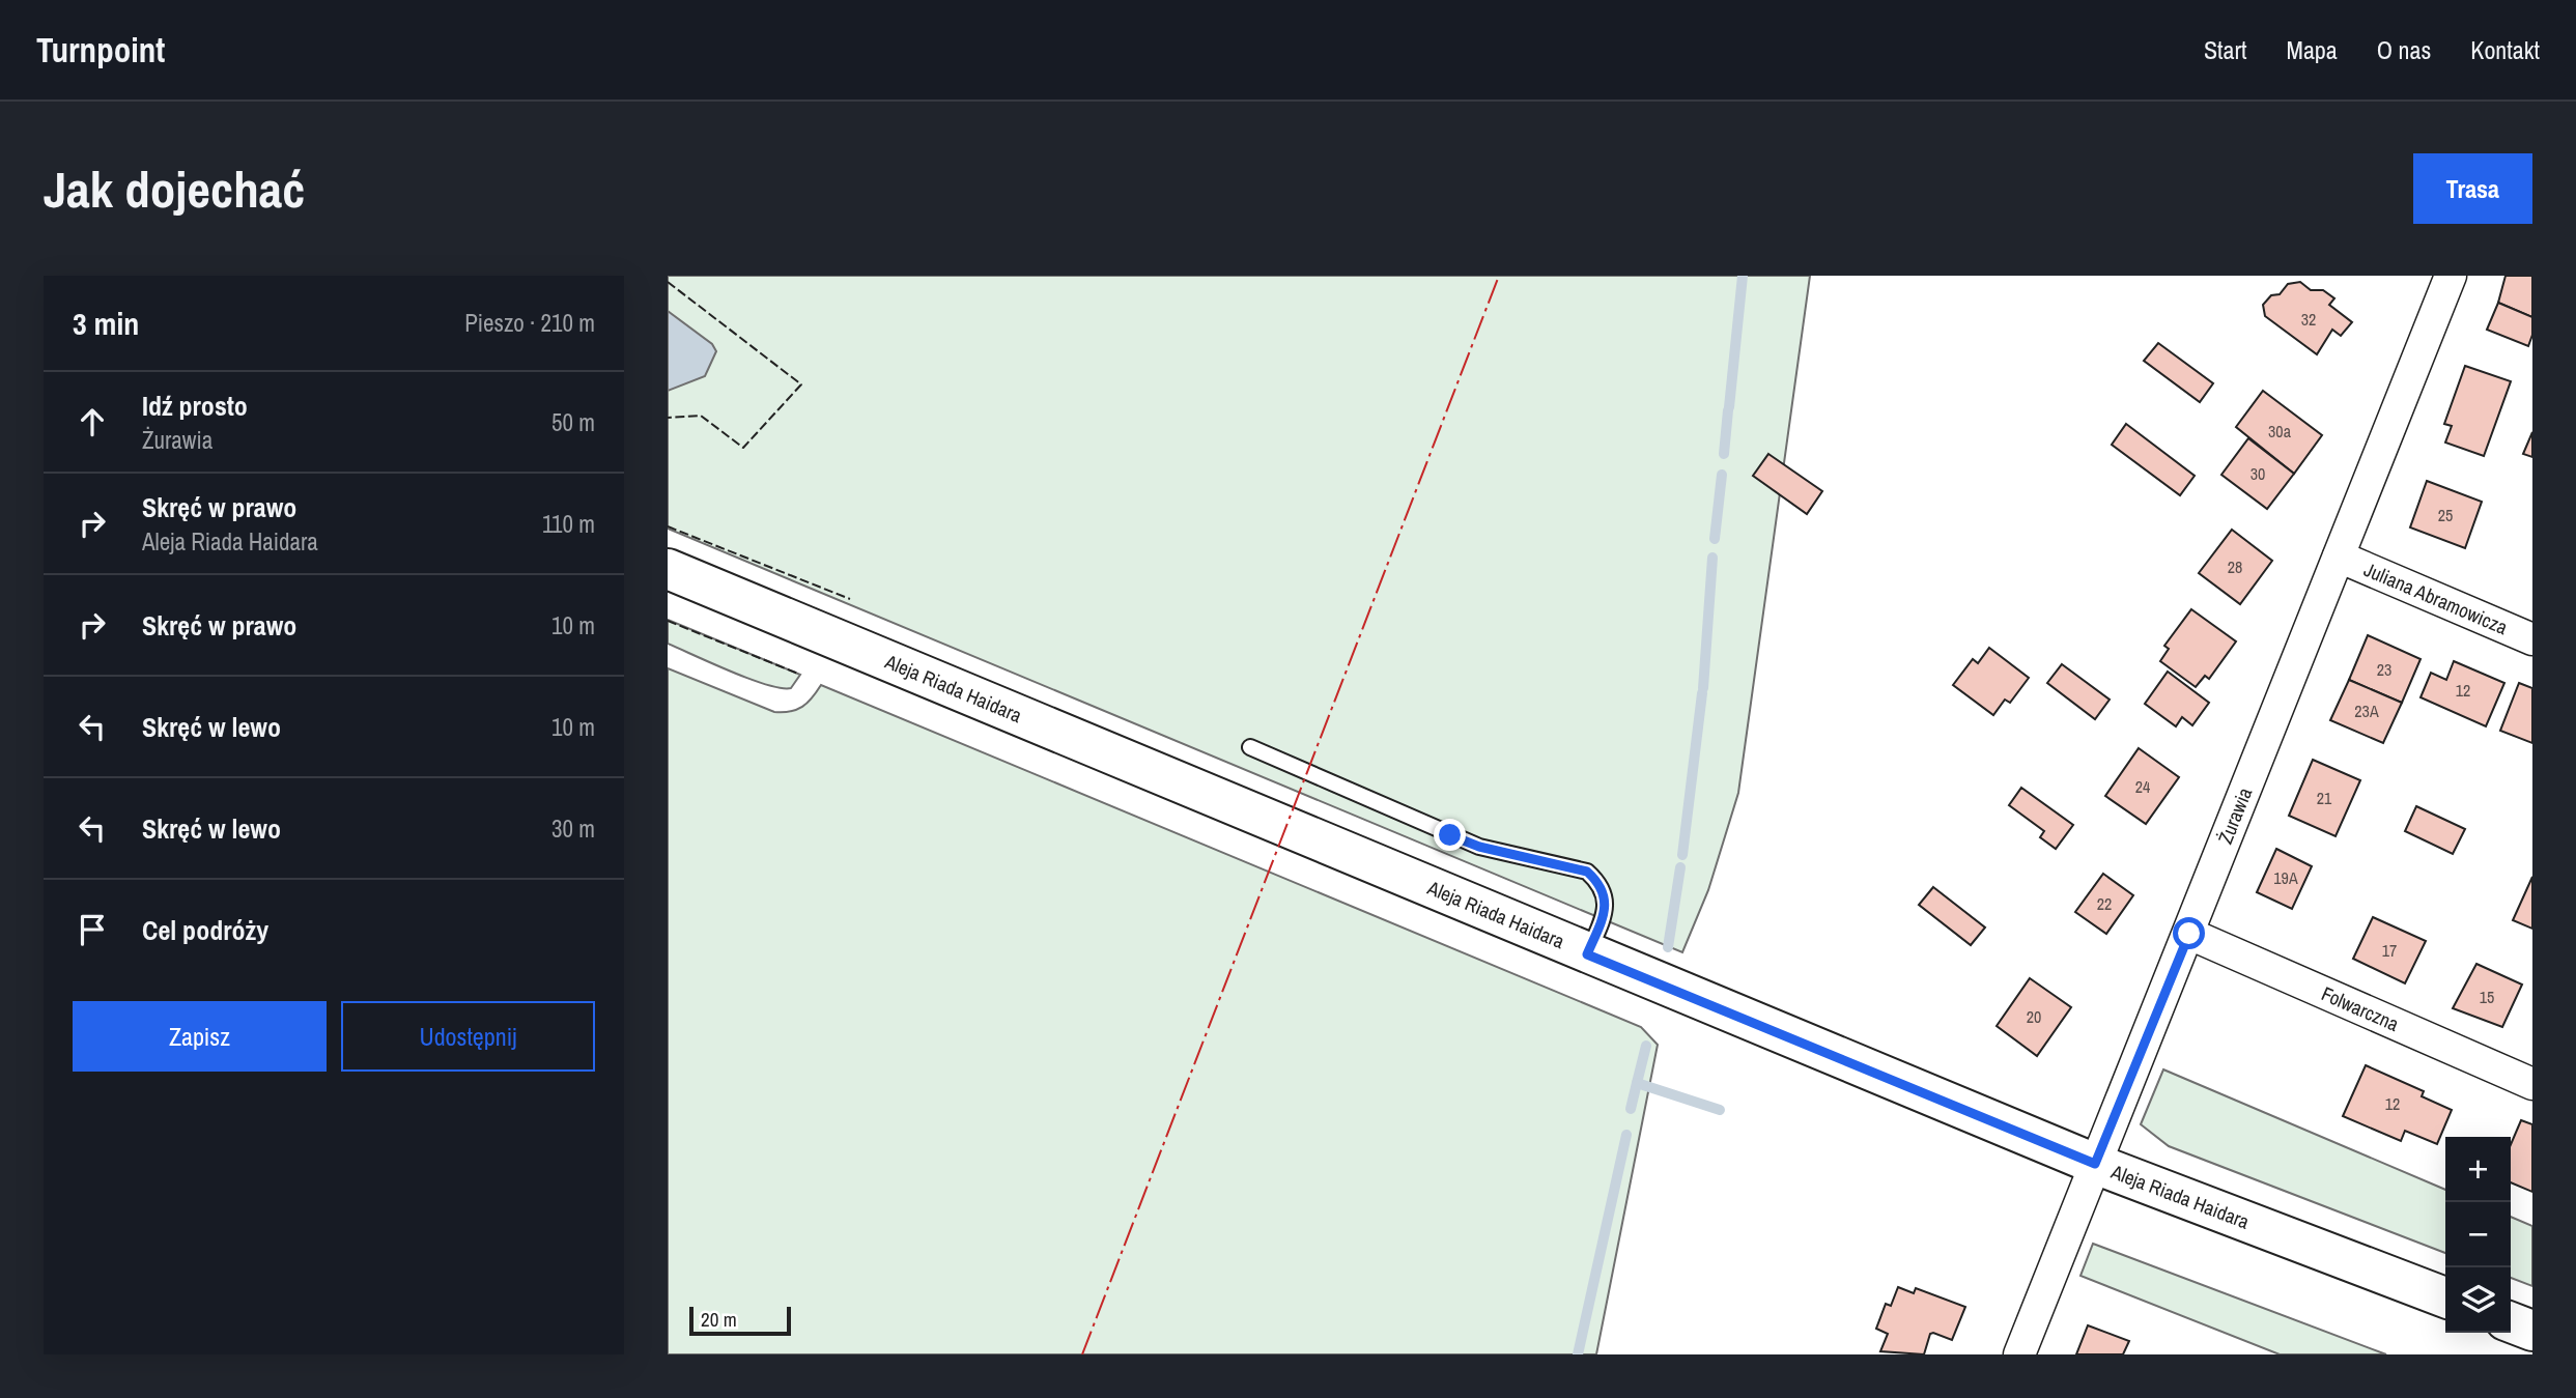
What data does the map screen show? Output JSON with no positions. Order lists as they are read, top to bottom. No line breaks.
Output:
{"streets":{"street":["Juliana Abramowicza","Aleja Riada Haidara","Żurawia","Folwarczna"]},"crossings":[["Juliana Abramowicza","Żurawia"],["Aleja Riada Haidara","Żurawia"],["Żurawia","Folwarczna"]],"house_numbers":["32","30a","30","25","28","23","12","23A","24","21","19A","22","17","15","20","12"],"scale_bar":"20 m","page":{"header":"Turnpoint","nav":["Start","Mapa","O nas","Kontakt"],"buttons":["Trasa",["Zapisz","Udostępnij"]],"title":"Jak dojechać","heading":["3 min","Pieszo · 210 m"],"list":[["Idź prosto","Żurawia","50 m"],["Skręć w prawo","Aleja Riada Haidara","110 m"],["Skręć w prawo","10 m"],["Skręć w lewo","10 m"],["Skręć w lewo","30 m"],"Cel podróży"],"map_buttons":["+","−"],"scale":"20 m"}}
